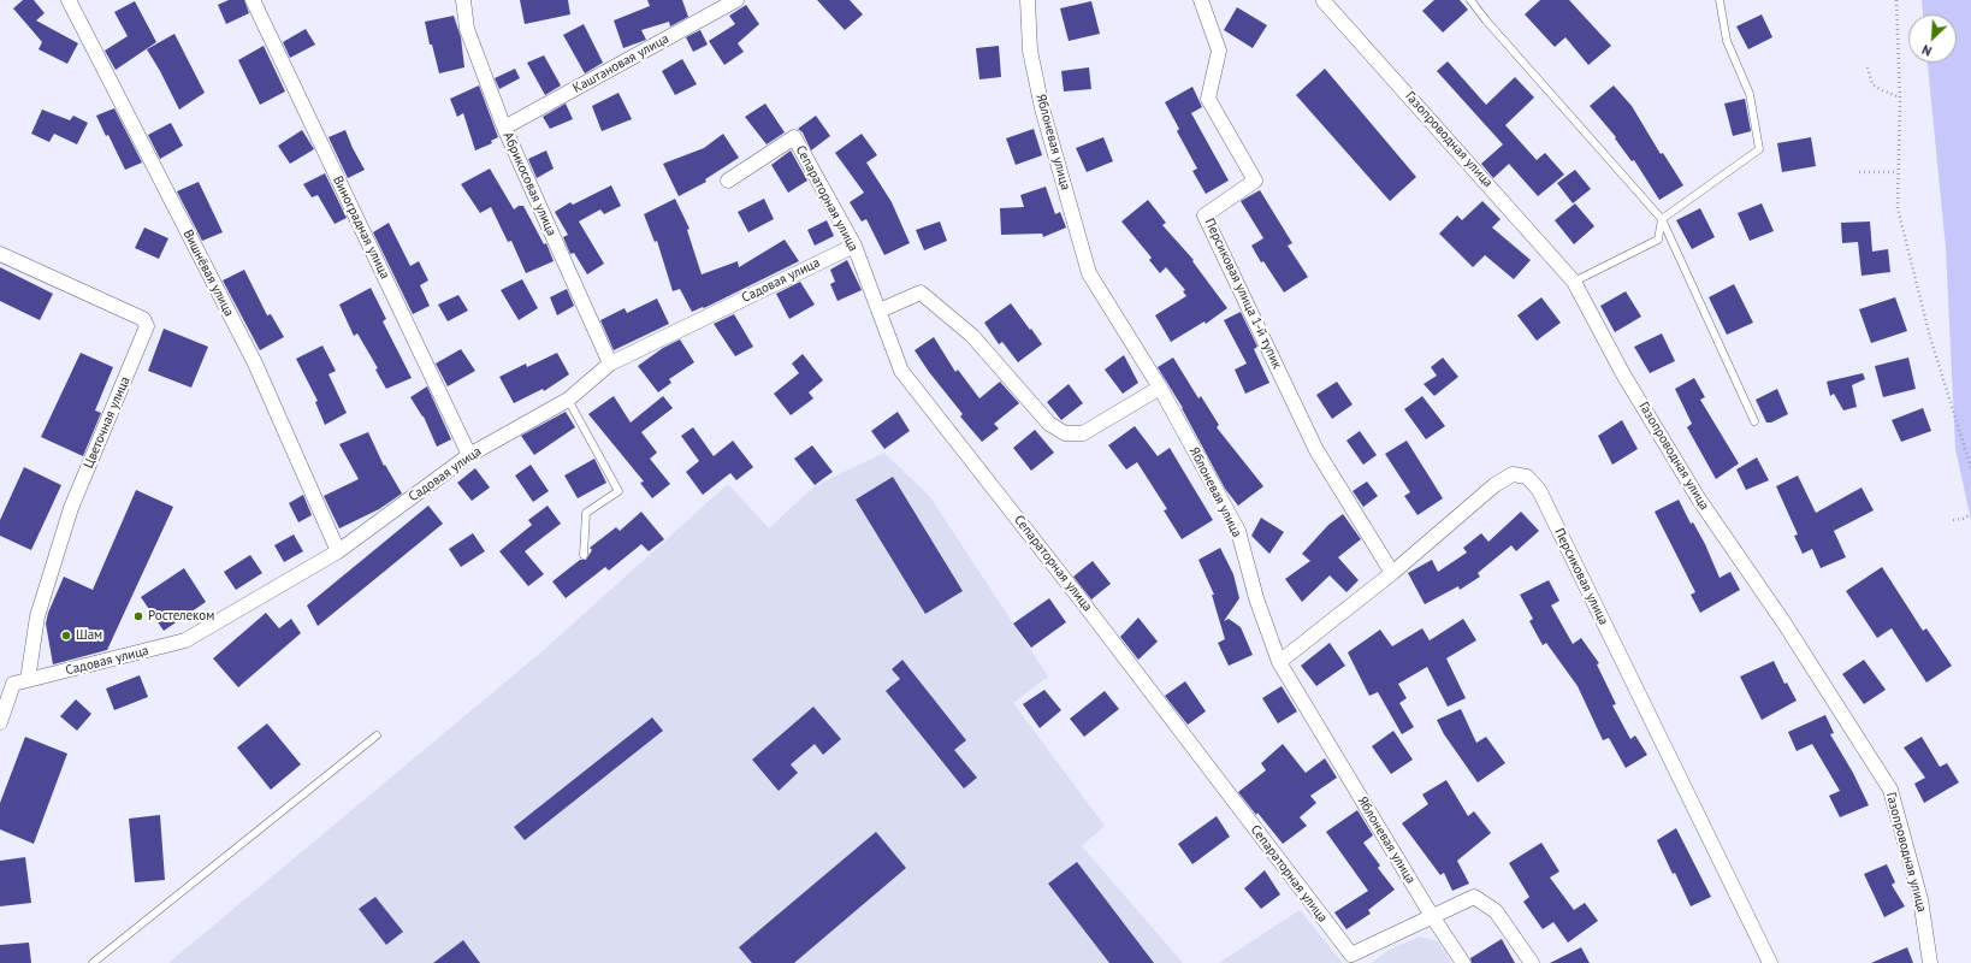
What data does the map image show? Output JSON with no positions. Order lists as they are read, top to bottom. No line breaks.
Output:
{"streets":{"street":["Каштановая улица","Газопроводная улица","Яблоневая улица","Абрикосовая улица","Сепараторная улица","Виноградная улица","Вишнёвая улица","Садовая улица","Персиковая улица 1-й тупик","Цветочная улица","Персиковая улица"]},"crossings":[["Каштановая улица","Абрикосовая улица"],["Яблоневая улица","Сепараторная улица"],["Яблоневая улица","Персиковая улица"],["Абрикосовая улица","Садовая улица"],["Сепараторная улица","Садовая улица"],["Виноградная улица","Садовая улица"],["Вишнёвая улица","Садовая улица"],["Садовая улица","Цветочная улица"],["Персиковая улица 1-й тупик","Персиковая улица"]],"places":["Ростелеком","Шам"],"north":"bottom left"}
